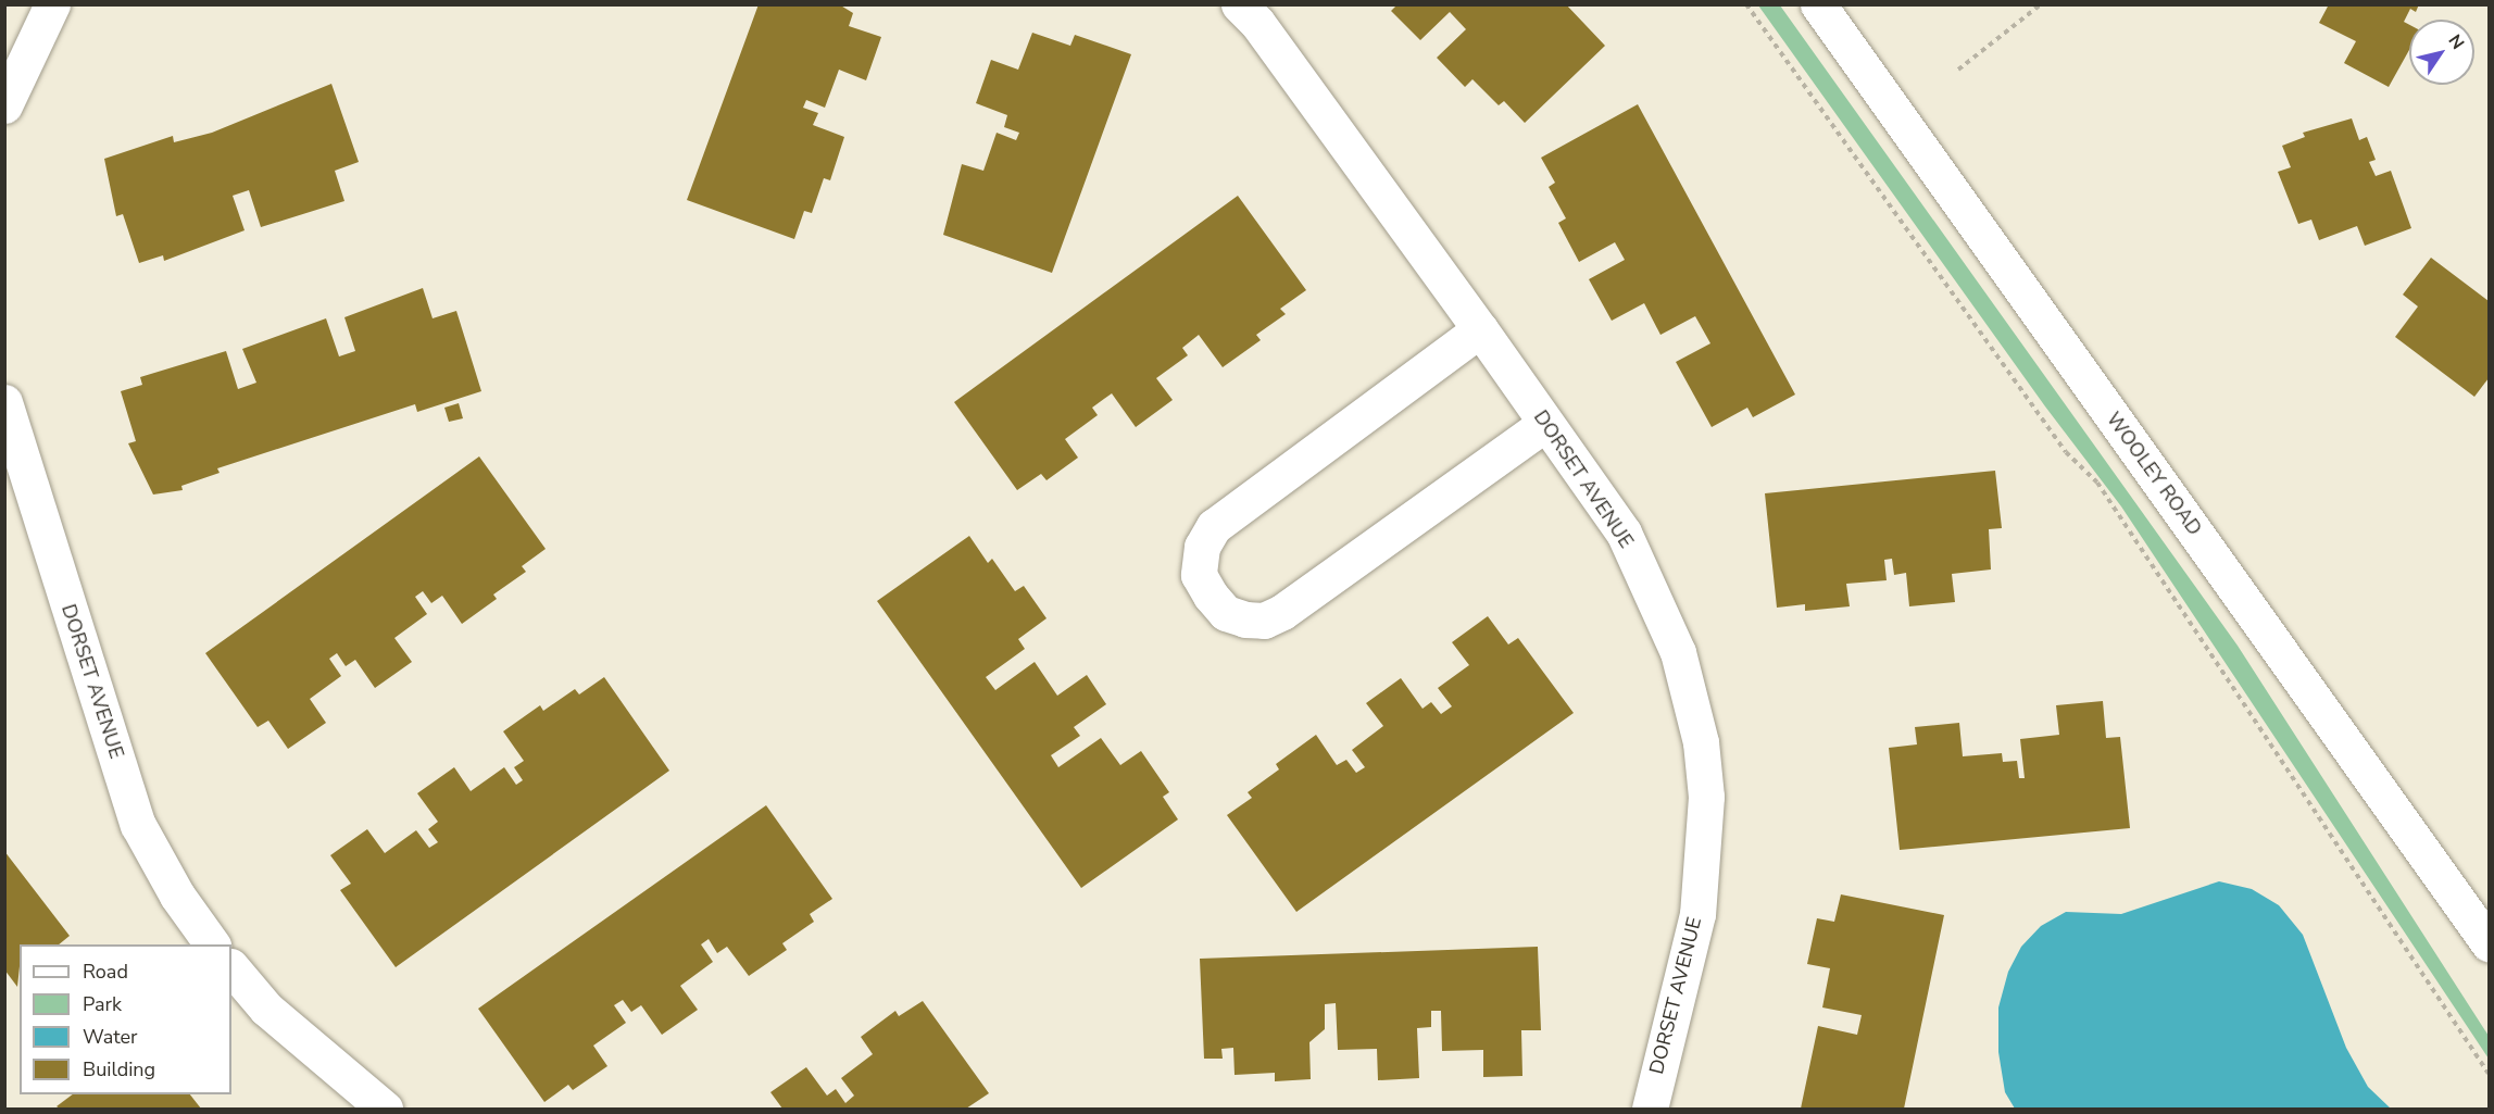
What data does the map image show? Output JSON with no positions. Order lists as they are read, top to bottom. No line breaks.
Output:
{"streets":{"street":["WOOLEY ROAD","DORSET AVENUE"]},"legend":["Road","Park","Water","Building"],"north":"top right"}
